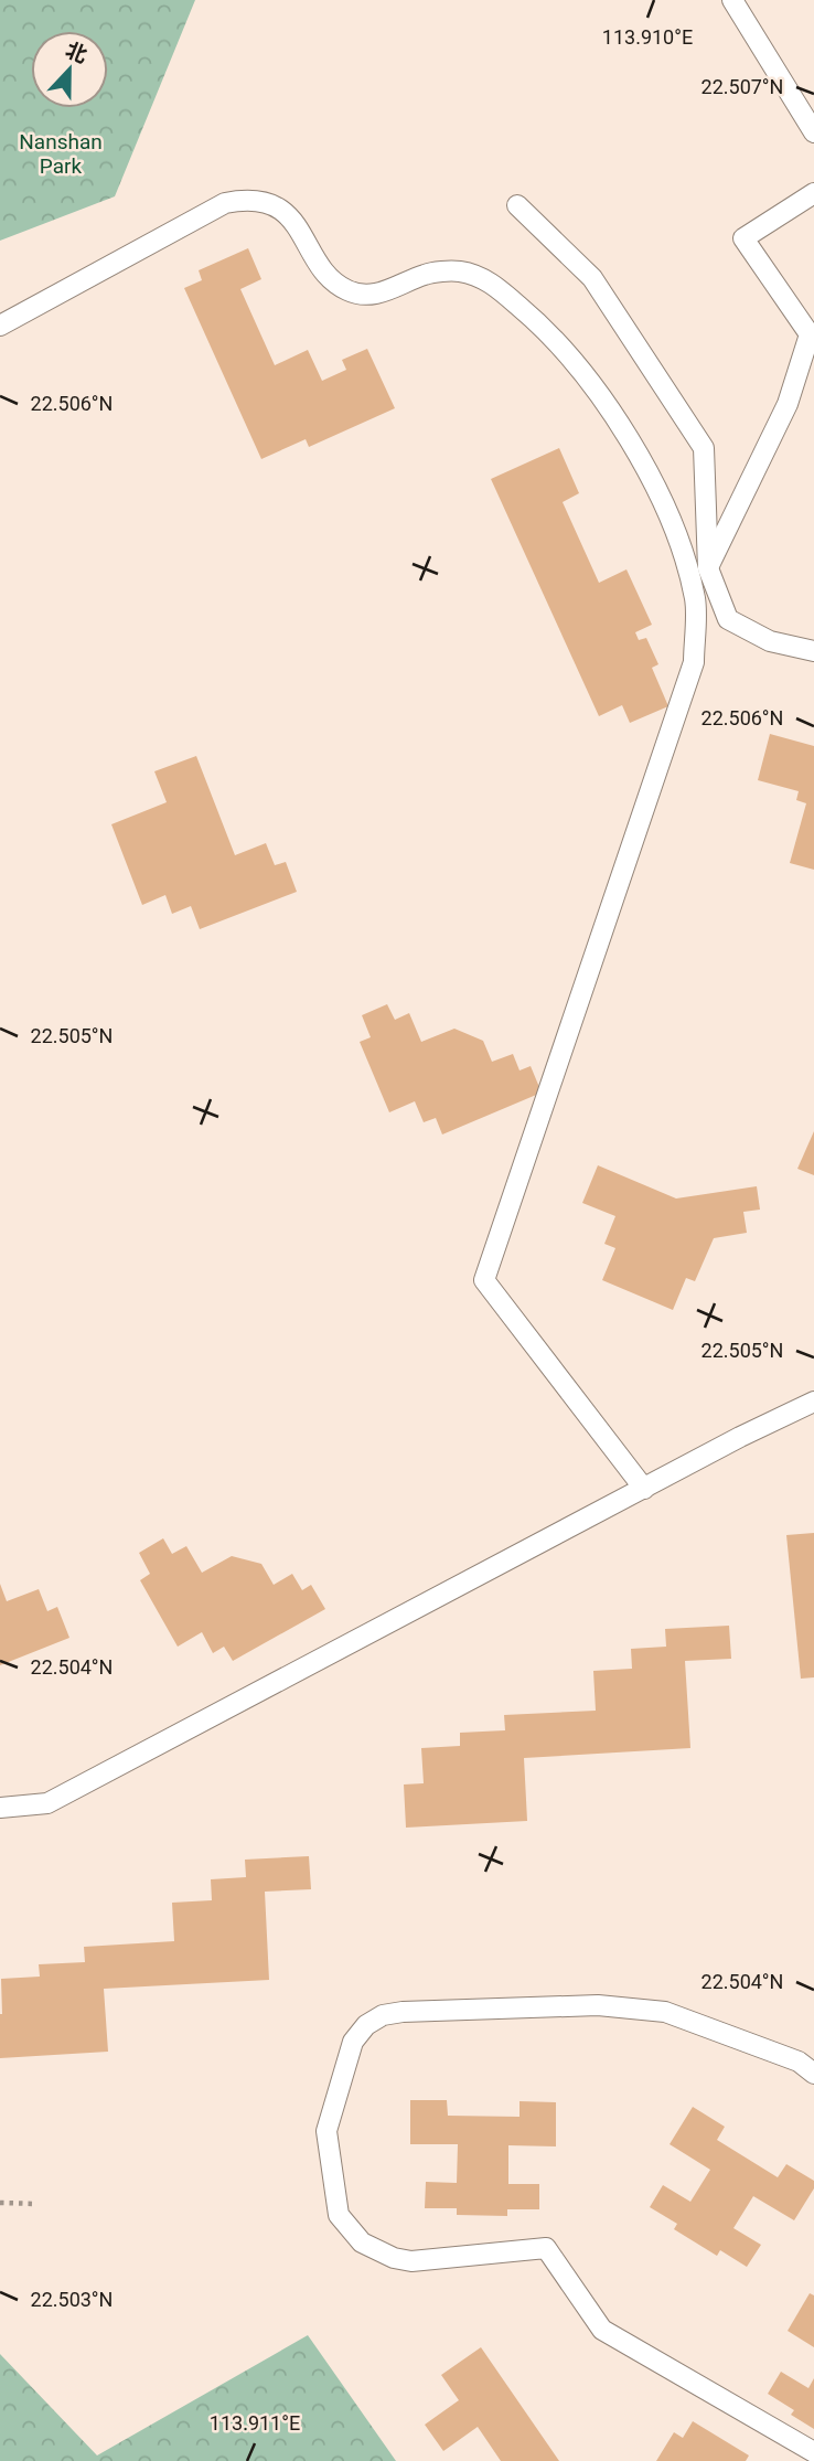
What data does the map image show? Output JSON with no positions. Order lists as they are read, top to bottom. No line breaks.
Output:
{"parks":["Nanshan Park"],"north":"top","coordinates":["113.910°E","22.507°N","22.506°N","22.505°N","22.504°N","22.503°N","113.911°E"]}
